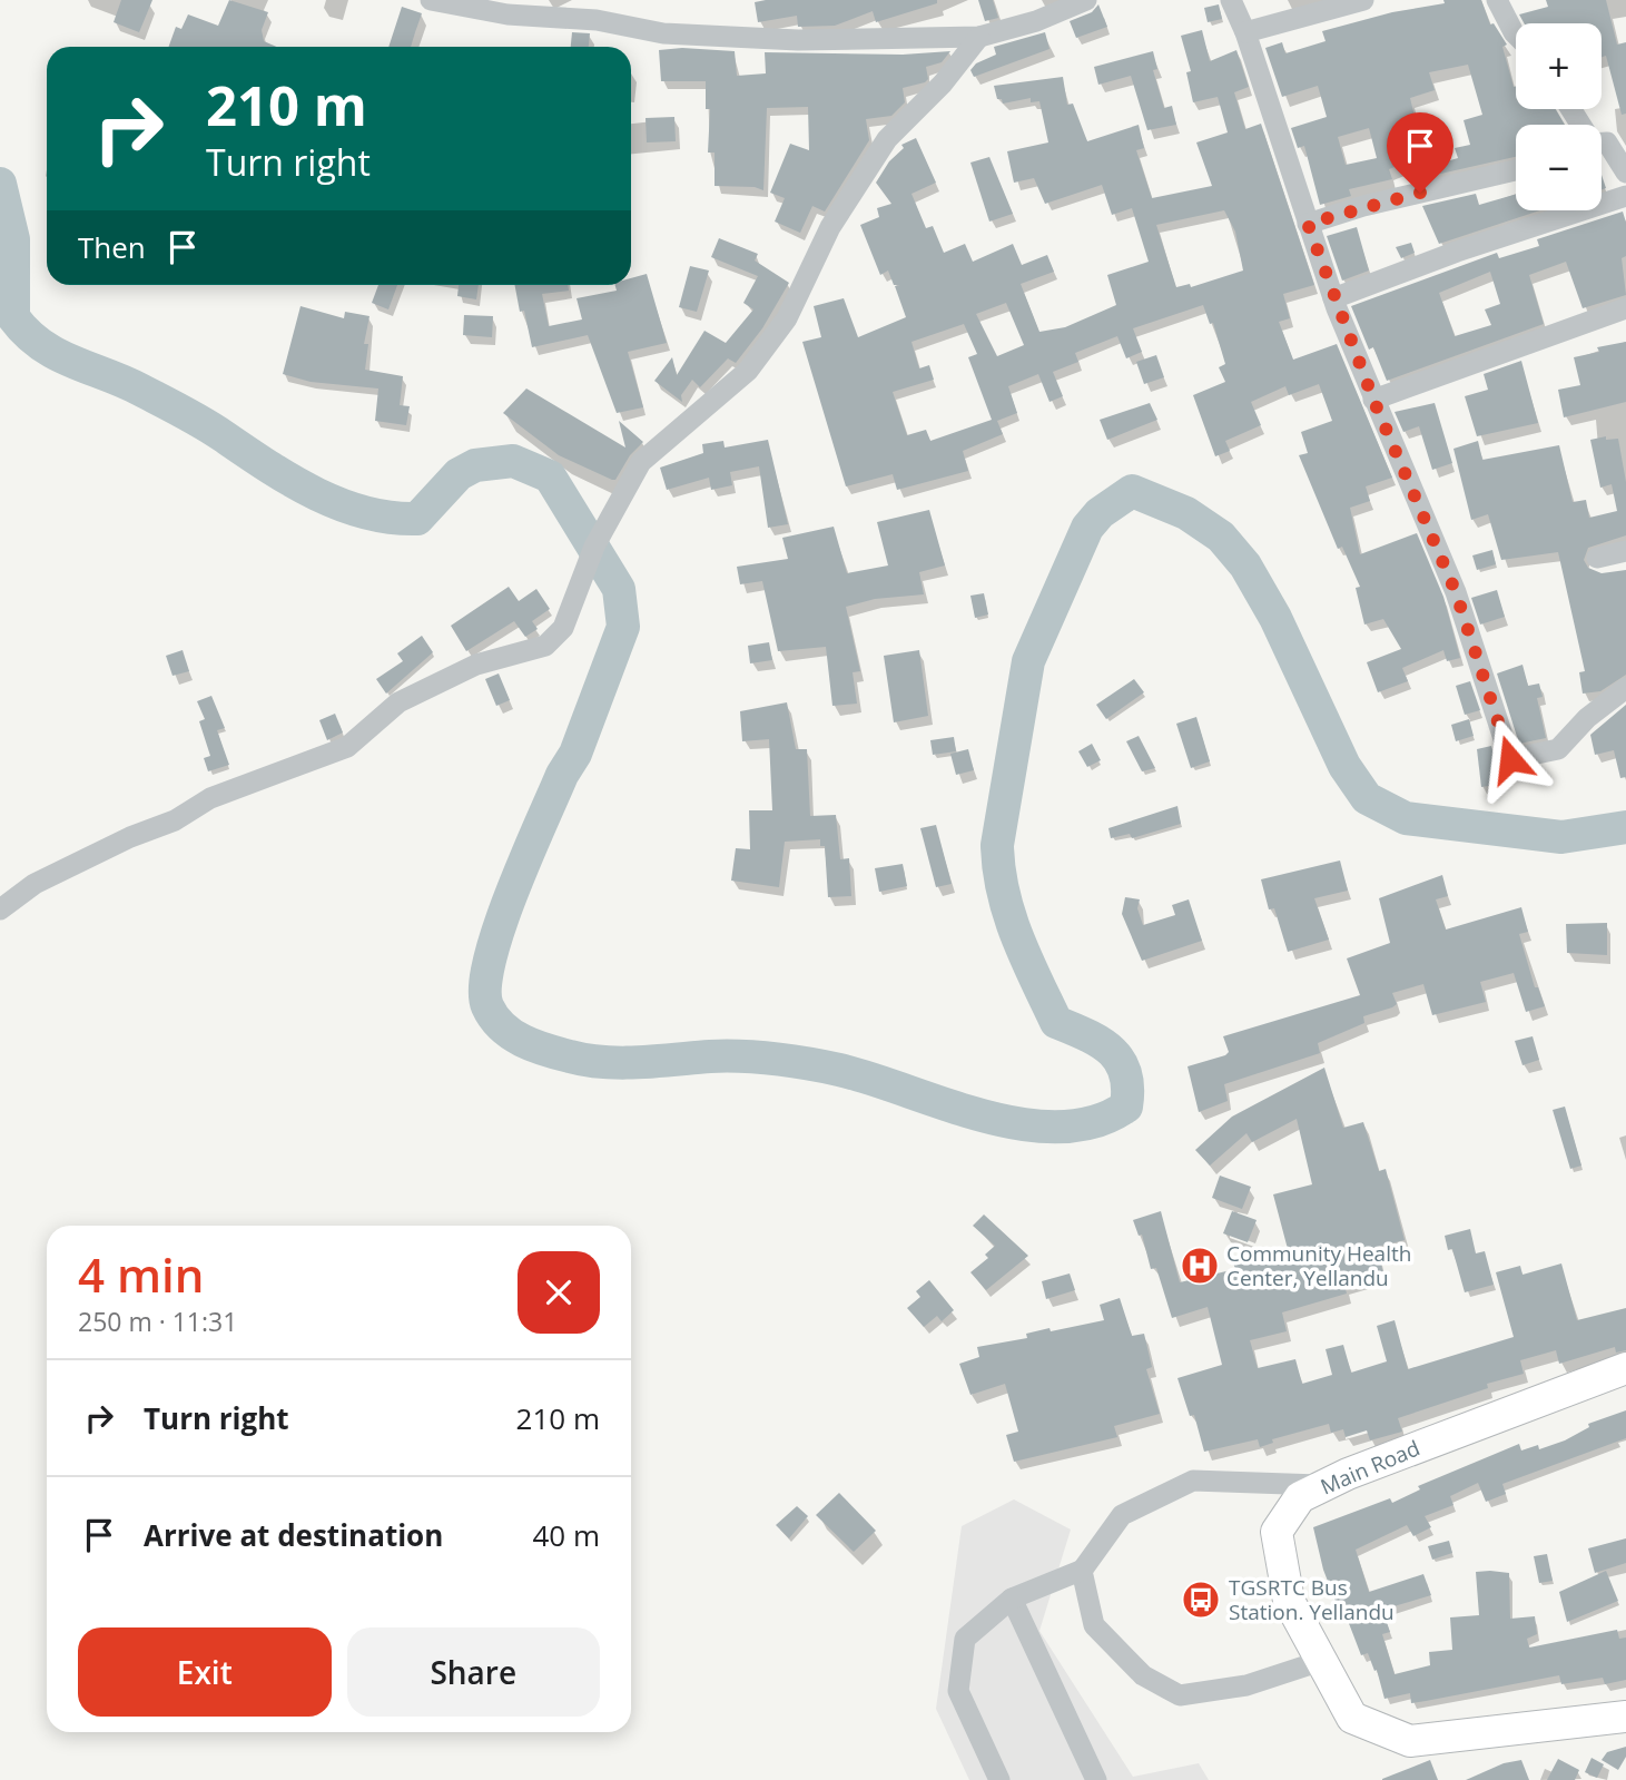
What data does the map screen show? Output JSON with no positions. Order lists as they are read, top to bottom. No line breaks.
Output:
{"streets":{"highway":["Main Road"]},"places":{"hospital":["Community Health Center, Yellandu"],"bus stop":["TGSRTC Bus Station. Yellandu"]},"page":{"map_buttons":["+","−"],"turn":["210 m","Turn right"],"then":"Then","heading":["4 min","250 m · 11:31"],"list":[{"name":"Turn right","value":"210 m"},{"name":"Arrive at destination","value":"40 m"}],"buttons":["Exit","Share"]}}
